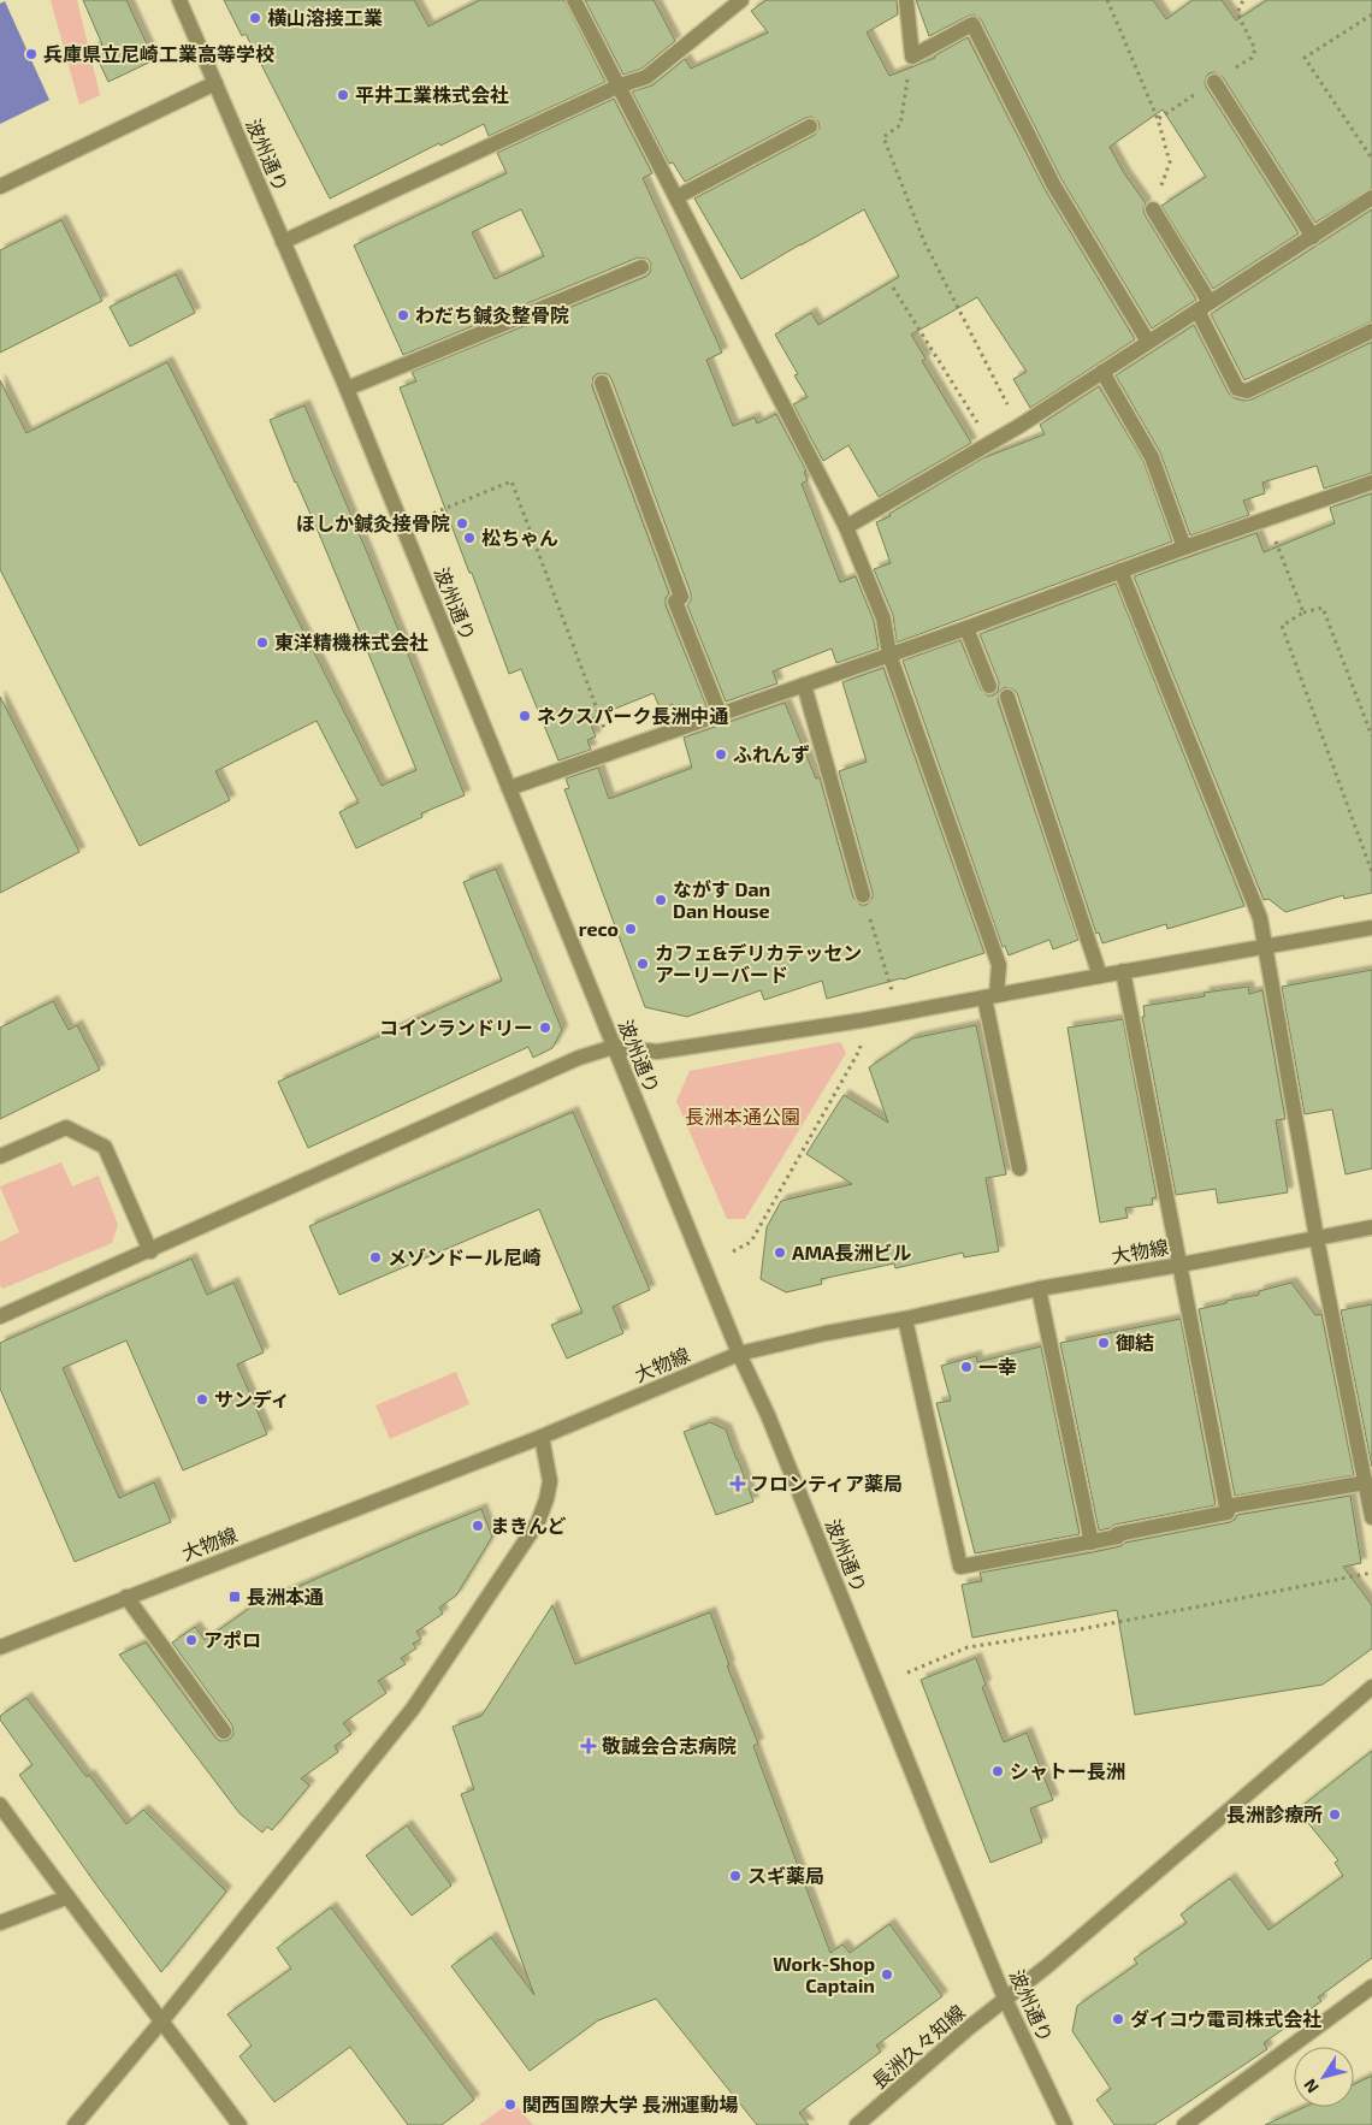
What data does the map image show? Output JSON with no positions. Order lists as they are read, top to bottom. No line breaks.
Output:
{"streets":{"street":["波州通り","大物線","長洲久々知線"]},"crossings":[["波州通り","大物線"],["波州通り","長洲久々知線"]],"parks":["長洲本通公園"],"places":{"other":["横山溶接工業","兵庫県立尼崎工業高等学校","平井工業株式会社","わだち鍼灸整骨院","ほしか鍼灸接骨院","松ちゃん","東洋精機株式会社","ネクスパーク長洲中通","ふれんず","ながす Dan Dan House","reco","カフェ&デリカテッセン アーリーバード","コインランドリー","AMA長洲ビル","メゾンドール尼崎","御結","一幸","サンディ","まきんど","アポロ","シャトー長洲","長洲診療所","スギ薬局","Work-Shop Captain","ダイコウ電司株式会社","関西国際大学 長洲運動場"],"health":["フロンティア薬局","敬誠会合志病院"],"transit":["長洲本通"]},"north":"bottom left"}
